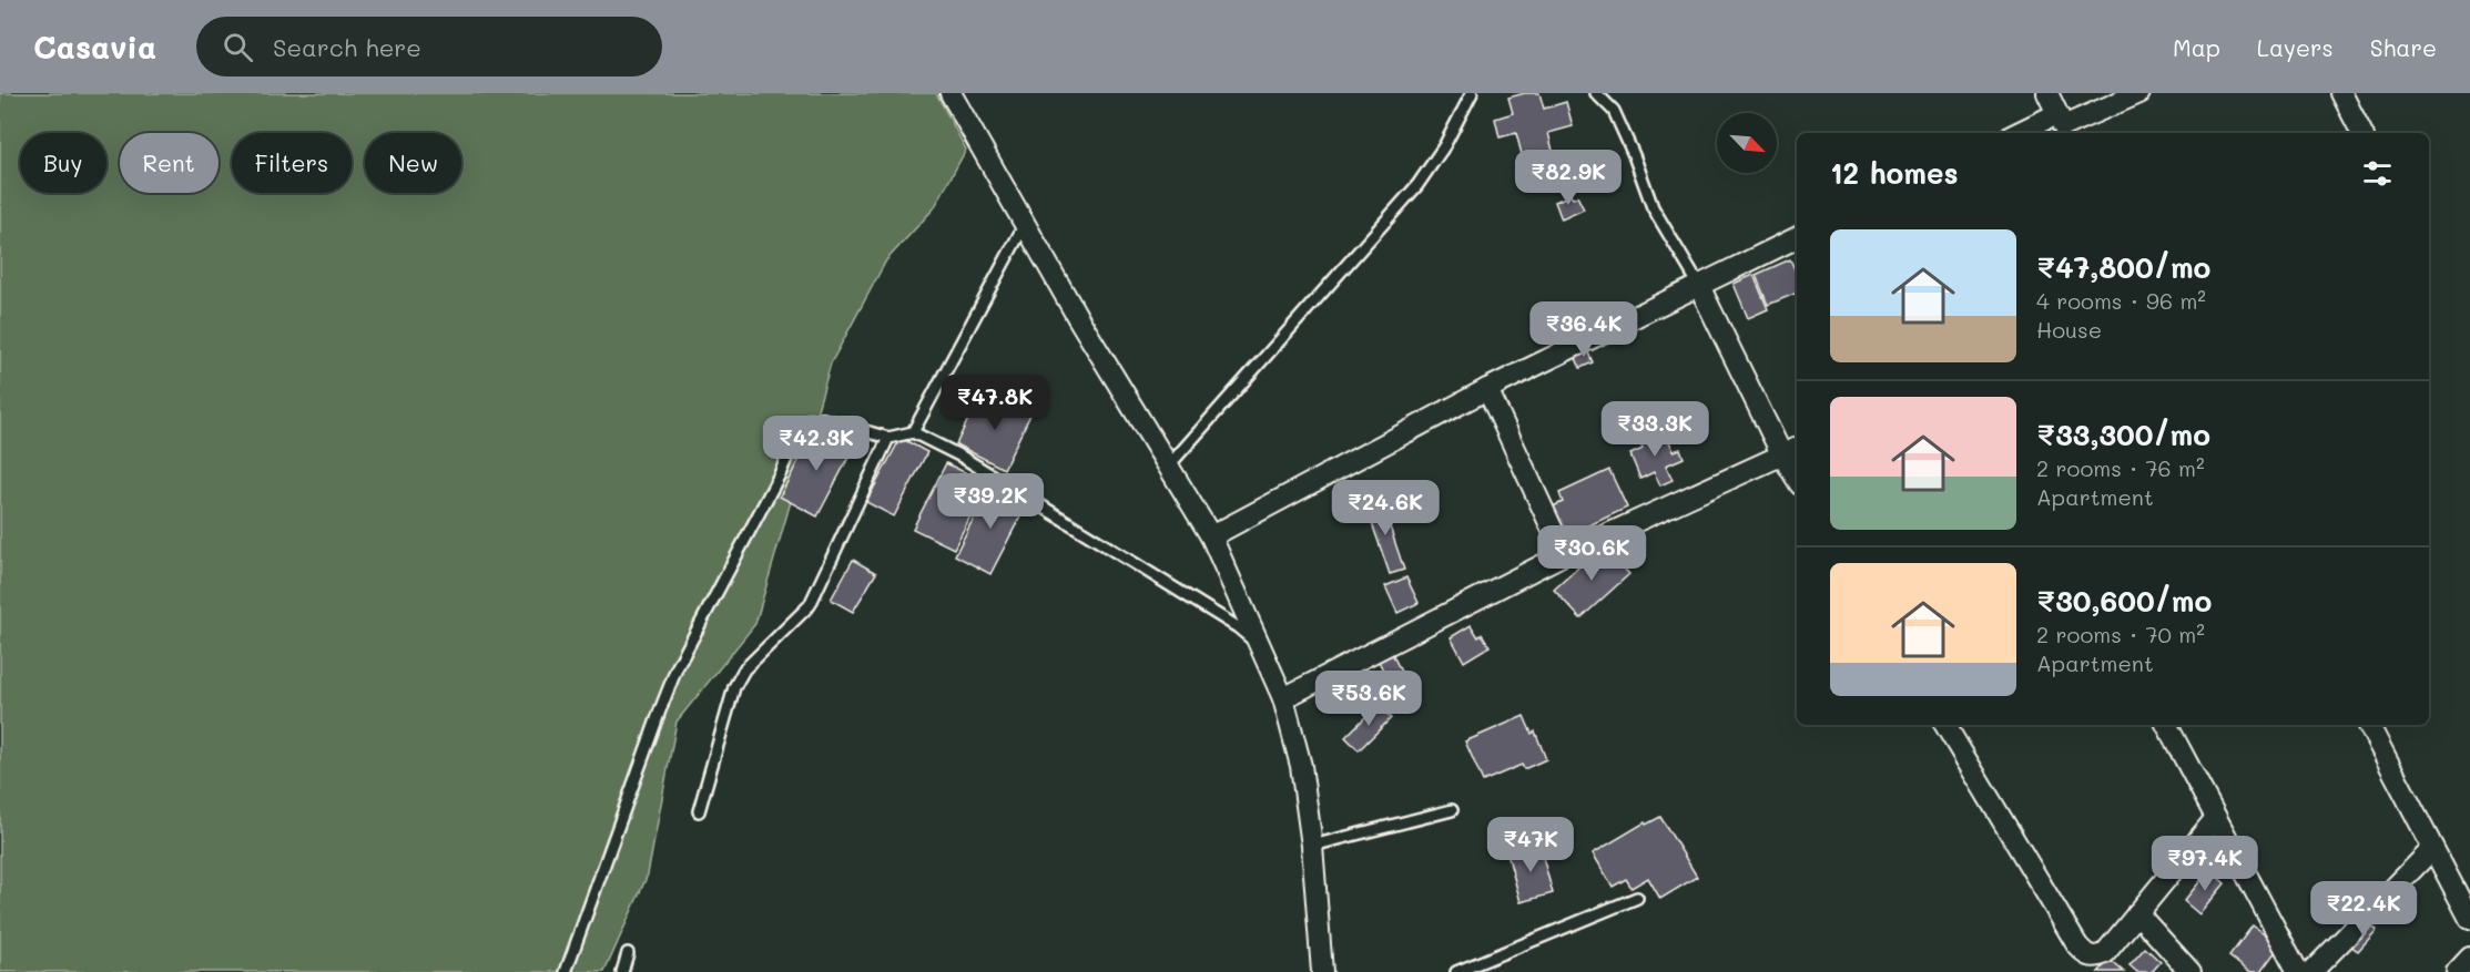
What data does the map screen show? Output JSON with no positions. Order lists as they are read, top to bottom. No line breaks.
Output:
{"north":"bottom right","page":{"header":"Casavia","search":"Search here","nav":["Map","Layers","Share"],"chip":["Buy","Rent","Filters","New"],"heading":"12 homes","price":["₹82.9K","₹36.4K","₹47.8K","₹33.3K","₹42.3K","₹39.2K","₹24.6K","₹30.6K","₹53.6K","₹47K","₹97.4K","₹22.4K"],"list":[{"name":"₹47,800/mo","note":"4 rooms · 96 m² · House"},{"name":"₹33,300/mo","note":"2 rooms · 76 m² · Apartment"},{"name":"₹30,600/mo","note":"2 rooms · 70 m² · Apartment"}]}}
